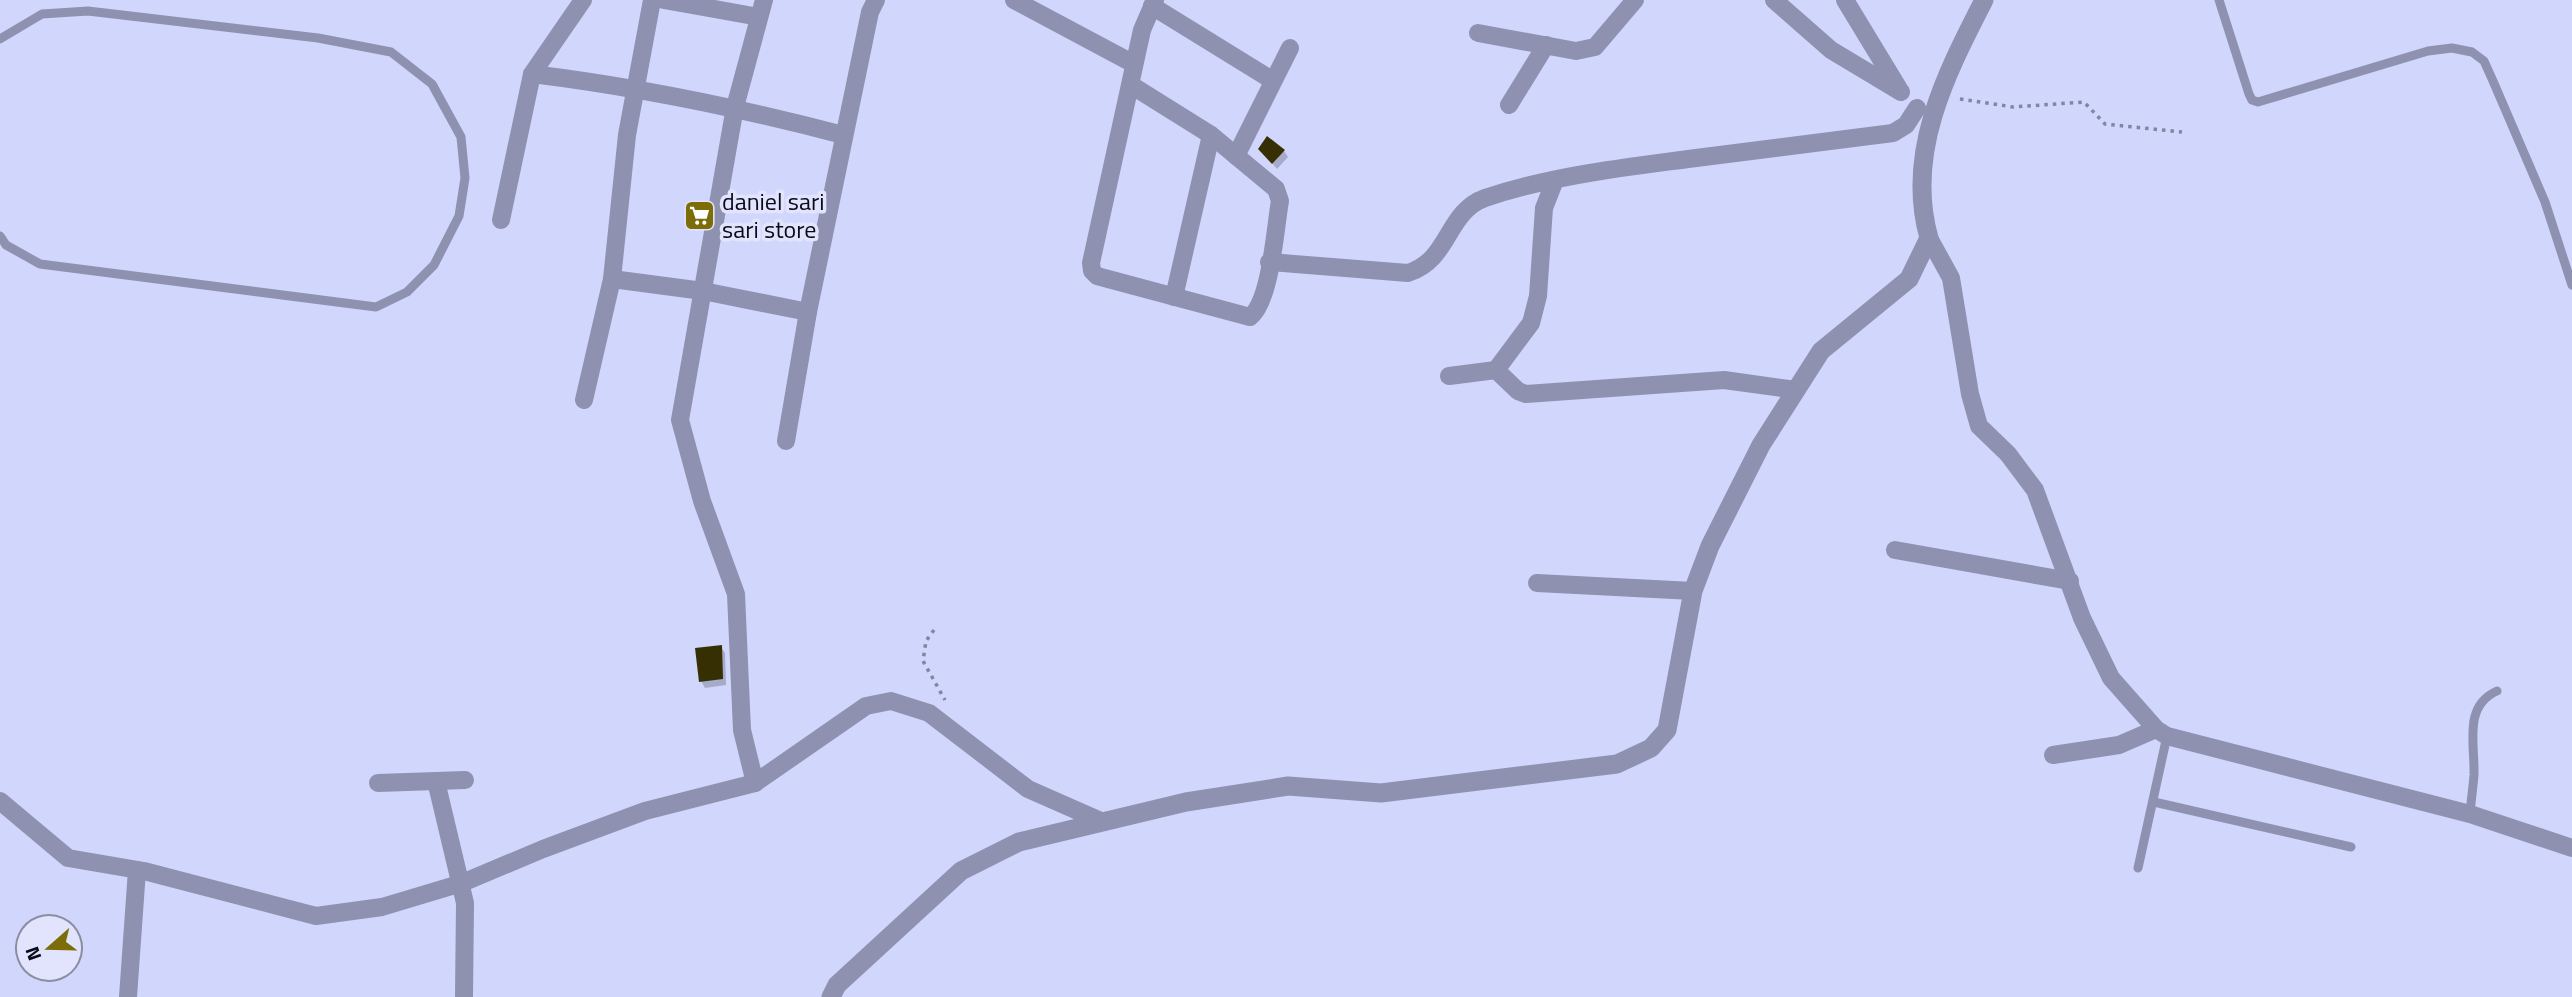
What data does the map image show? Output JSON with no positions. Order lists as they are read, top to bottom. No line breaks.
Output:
{"places":{"supermarket":["daniel sari sari store"]},"north":"left"}
